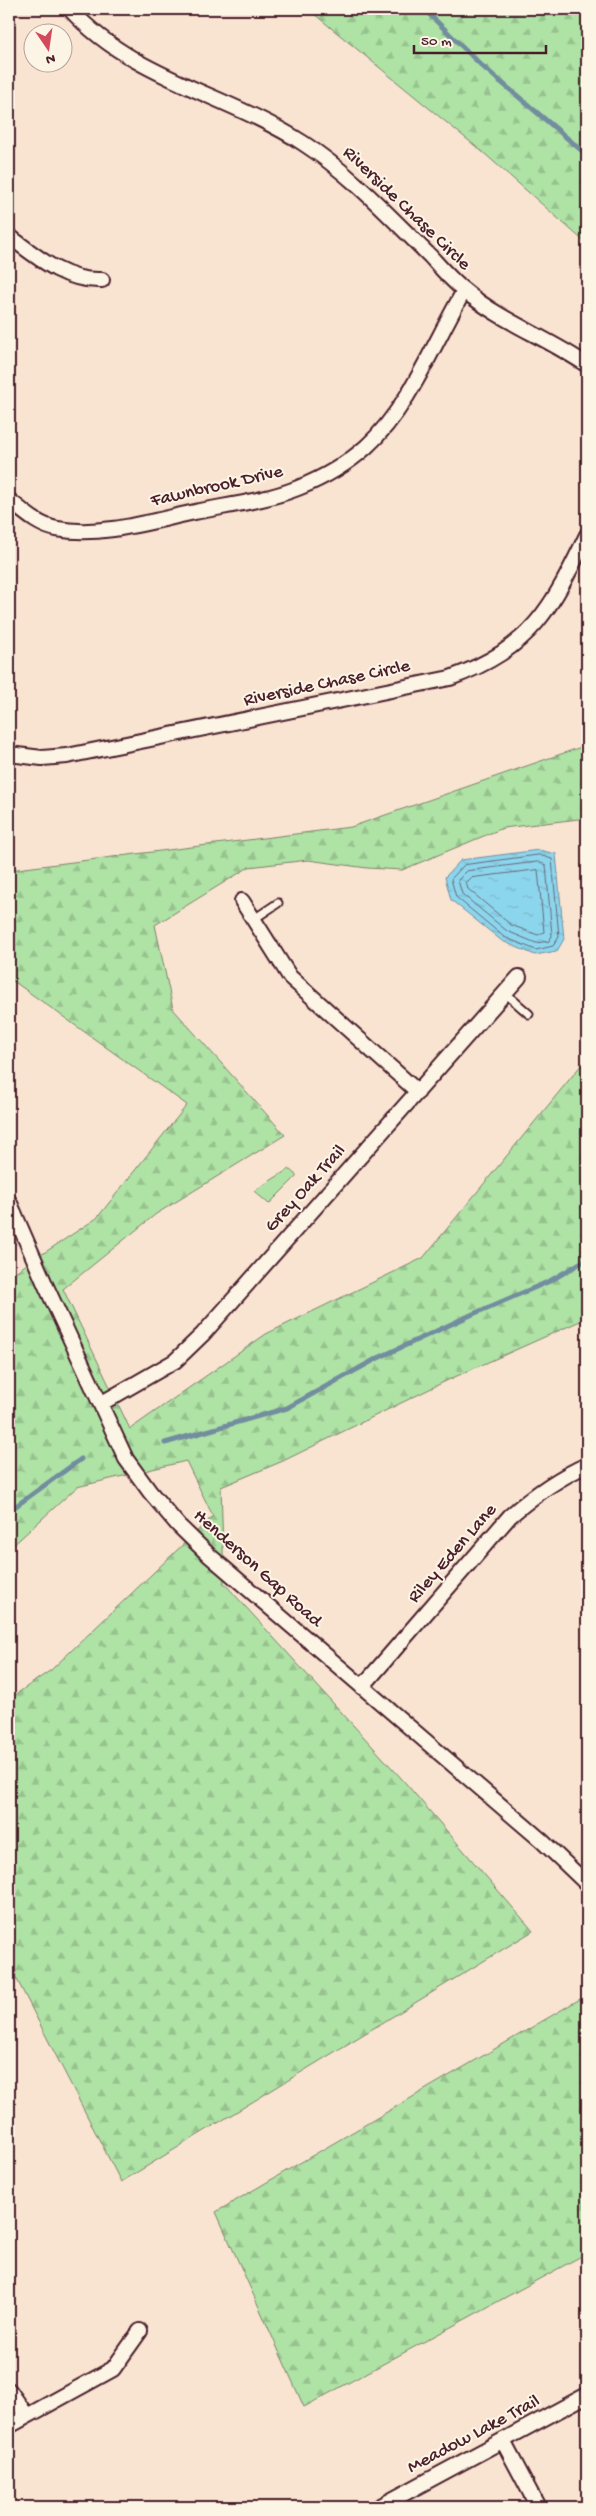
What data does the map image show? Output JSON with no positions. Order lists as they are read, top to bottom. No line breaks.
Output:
{"streets":{"street":["Riverside Chase Circle","Fawnbrook Drive","Grey Oak Trail","Riley Eden Lane","Henderson Gap Road","Meadow Lake Trail"]},"crossings":[["Riverside Chase Circle","Fawnbrook Drive"],["Grey Oak Trail","Henderson Gap Road"],["Riley Eden Lane","Henderson Gap Road"]],"scale_bar":"50 m","north":"bottom"}
